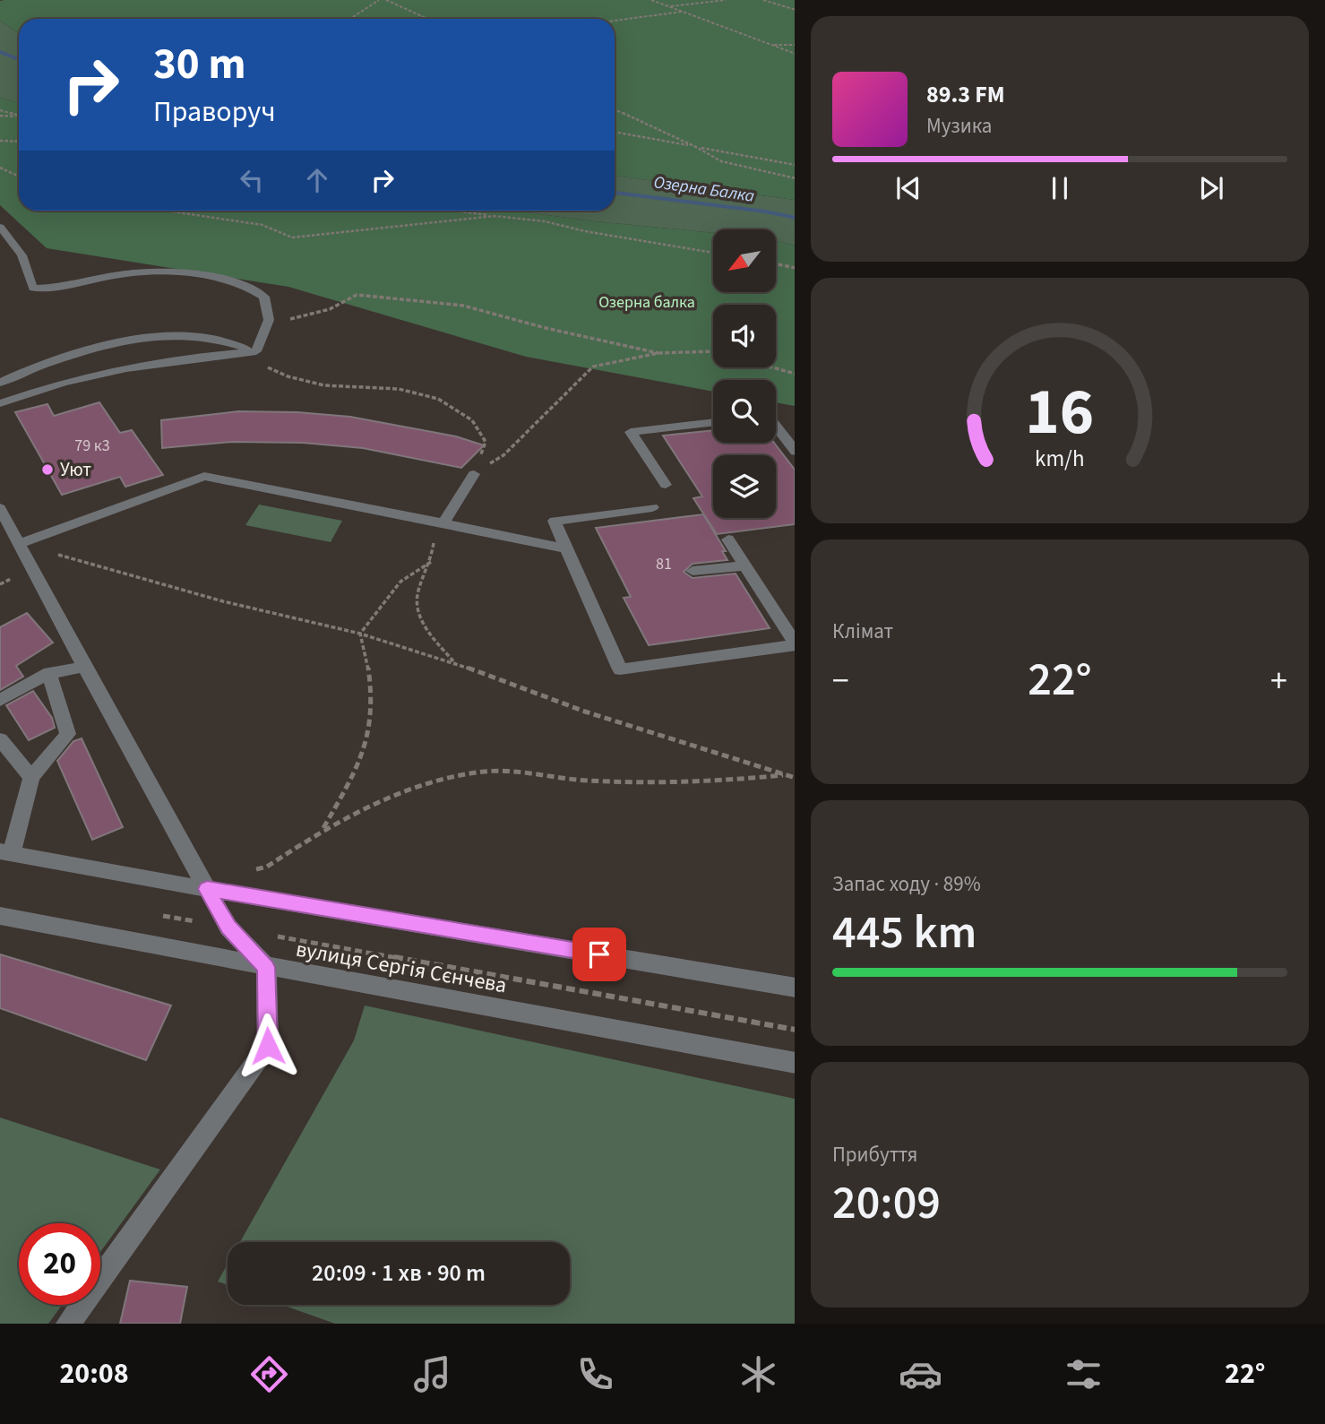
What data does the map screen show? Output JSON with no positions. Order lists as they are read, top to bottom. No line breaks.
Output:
{"streets":{"street":["вулиця Сергія Сєнчева"]},"water":["Озерна Балка"],"parks":["Озерна балка"],"places":["Уют"],"house_numbers":["79 к3","81"],"north":"bottom left","page":{"turn":["30 m","Праворуч"],"song":["89.3 FM","Музика"],"tile":["Клімат",["Запас ходу · 89%","445 km"],["Прибуття","20:09"]],"heat":["−","22°","+"],"limit":"20","trip":"20:09 · 1 хв · 90 m","tabs":["20:08","22°"],"gauge":["16","km/h"]}}
